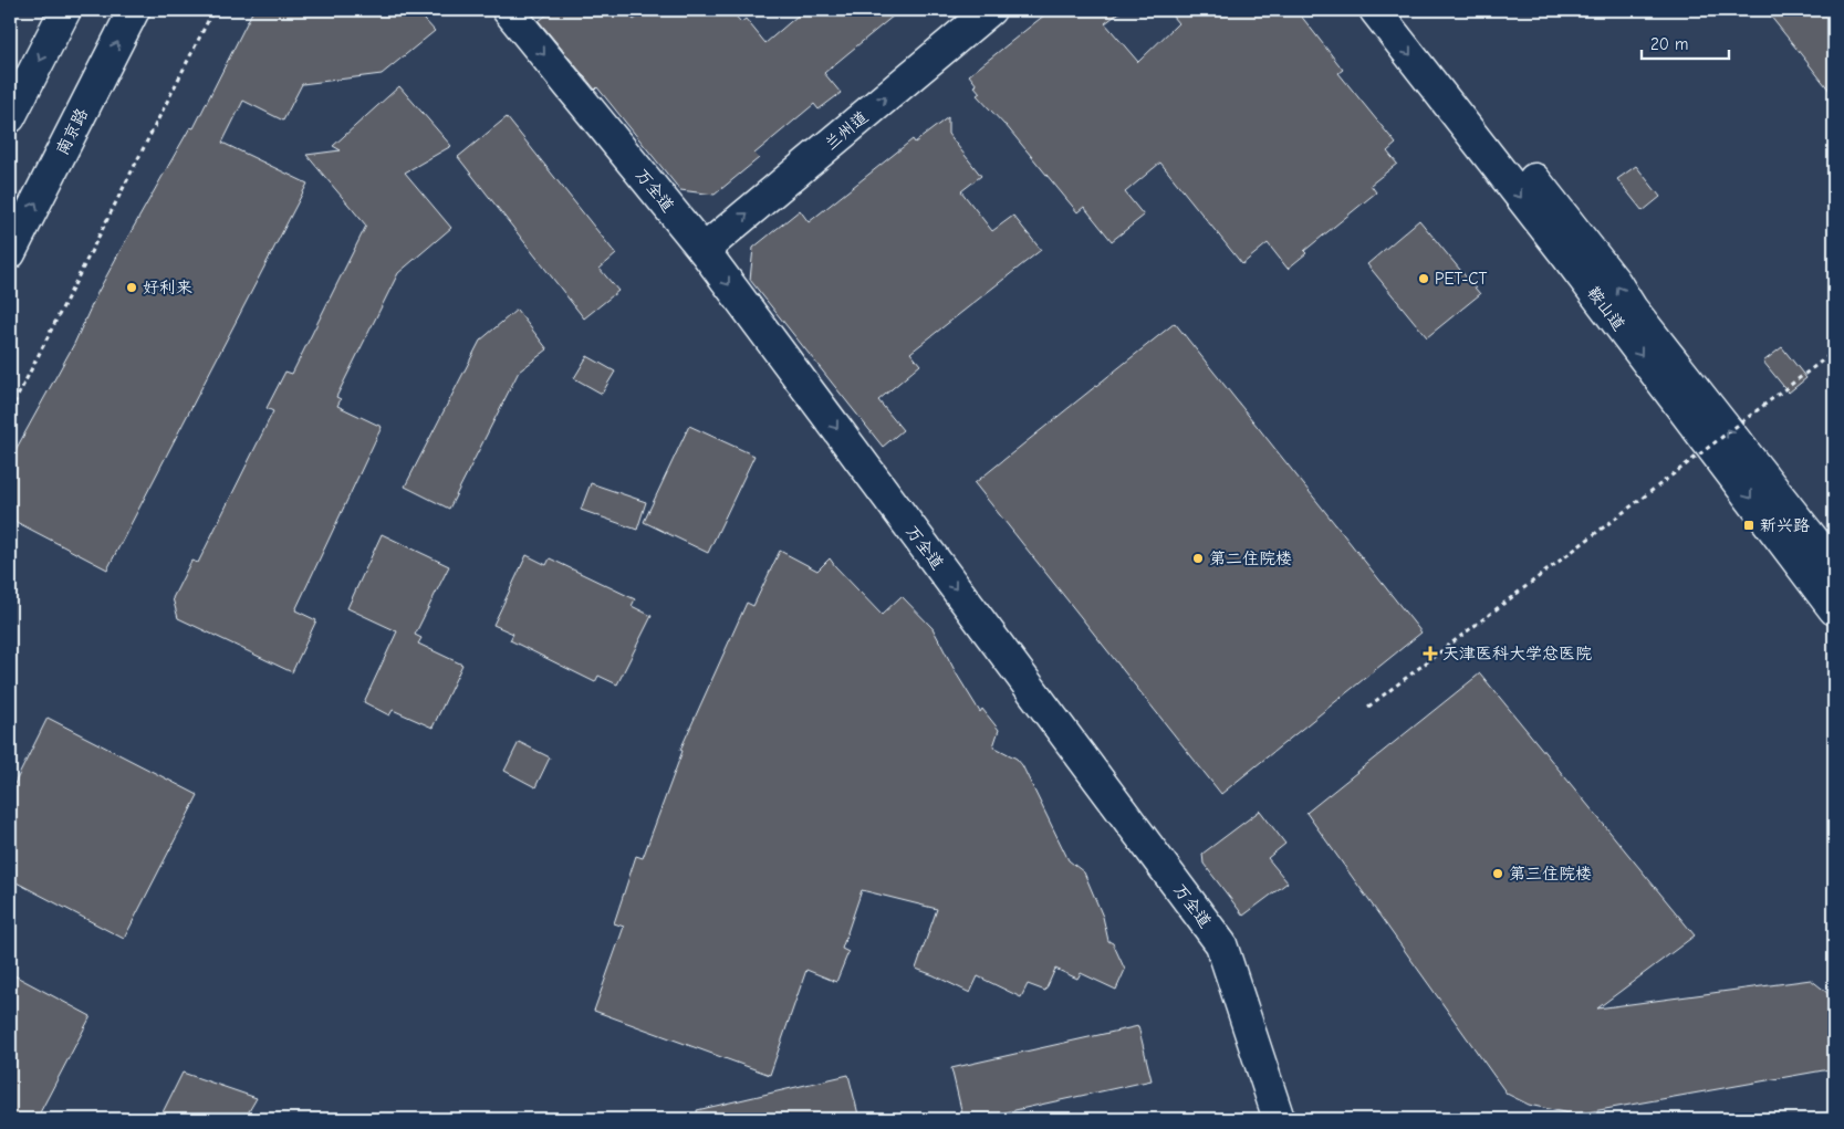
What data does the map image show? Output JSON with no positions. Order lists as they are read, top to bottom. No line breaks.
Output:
{"streets":{"main road":["兰州道","南京路","万全道","鞍山道"]},"crossings":[["兰州道","万全道"]],"one_way":["兰州道","万全道"],"places":{"other":["PET-CT","好利来","第二住院楼","第三住院楼"],"transit":["新兴路"],"health":["天津医科大学总医院"]},"scale_bar":"20 m"}
